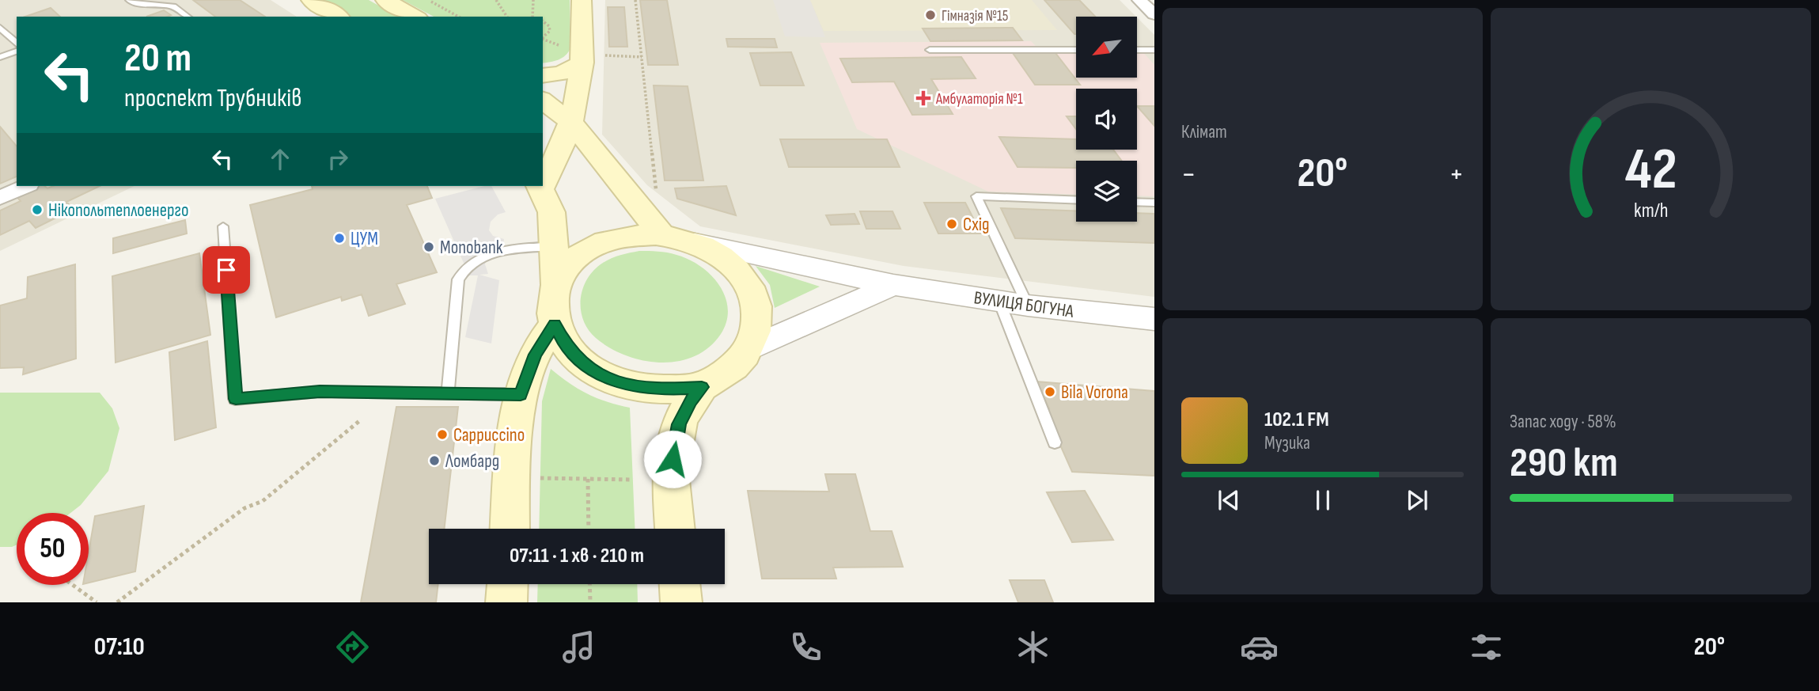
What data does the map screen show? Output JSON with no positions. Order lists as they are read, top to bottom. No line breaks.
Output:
{"streets":{"street":["ВУЛИЦЯ БОГУНА"]},"places":{"other":["Гімназія №15","Нікопольтеплоенерго","Схід","ЦУМ","Monobank","Bila Vorona","Cappuccino","Ломбард"],"health":["Амбулаторія №1"]},"north":"bottom left","page":{"tile":["Клімат",["Запас ходу · 58%","290 km"]],"turn":["20 m","проспект Трубників"],"heat":["−","20°","+"],"song":["102.1 FM","Музика"],"limit":"50","trip":"07:11 · 1 хв · 210 m","tabs":["07:10","20°"],"gauge":["42","km/h"]}}
